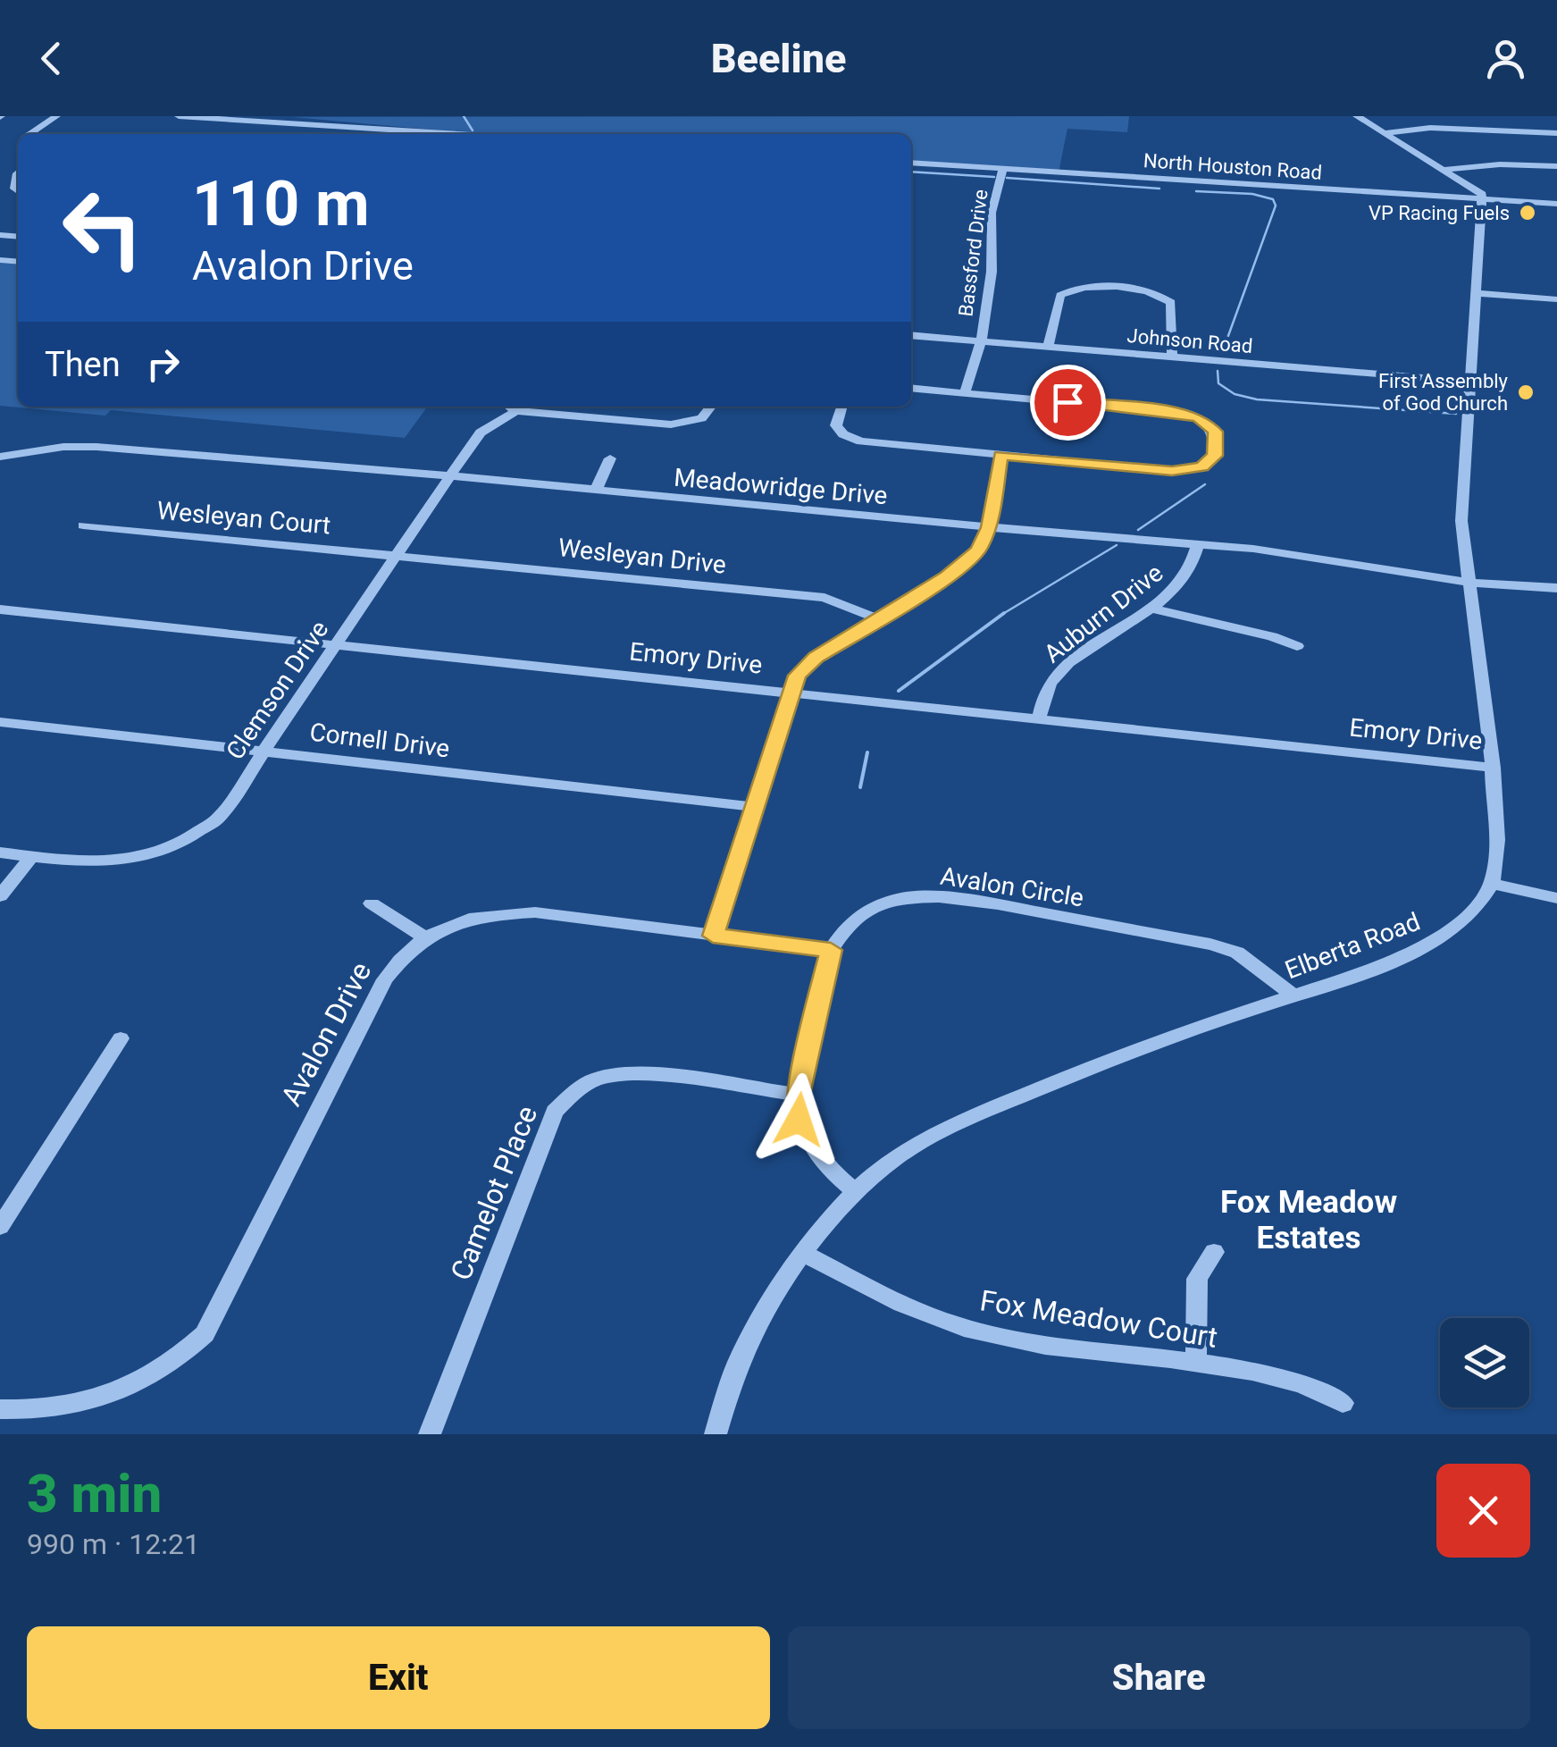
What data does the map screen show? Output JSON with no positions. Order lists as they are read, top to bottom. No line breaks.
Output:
{"streets":{"street":["North Houston Road","Bassford Drive","Johnson Road","Meadowridge Drive","Wesleyan Court","Wesleyan Drive","Auburn Drive","Emory Drive","Clemson Drive","Cornell Drive","Avalon Circle","Elberta Road","Avalon Drive","Camelot Place","Fox Meadow Court"]},"crossings":[["North Houston Road","Bassford Drive"],["North Houston Road","Elberta Road"],["Bassford Drive","Johnson Road"],["Johnson Road","Elberta Road"],["Meadowridge Drive","Auburn Drive"],["Meadowridge Drive","Clemson Drive"],["Meadowridge Drive","Elberta Road"],["Wesleyan Court","Wesleyan Drive"],["Wesleyan Court","Clemson Drive"],["Wesleyan Drive","Clemson Drive"],["Auburn Drive","Emory Drive"],["Emory Drive","Clemson Drive"],["Emory Drive","Elberta Road"],["Clemson Drive","Cornell Drive"],["Avalon Circle","Elberta Road"],["Avalon Circle","Avalon Drive"],["Avalon Circle","Camelot Place"],["Elberta Road","Fox Meadow Court"]],"districts":["Fox Meadow Estates"],"places":["VP Racing Fuels","First Assembly of God Church"],"page":{"header":"Beeline","turn":["110 m","Avalon Drive"],"then":"Then","heading":["3 min","990 m · 12:21"],"buttons":["Exit","Share"]}}
